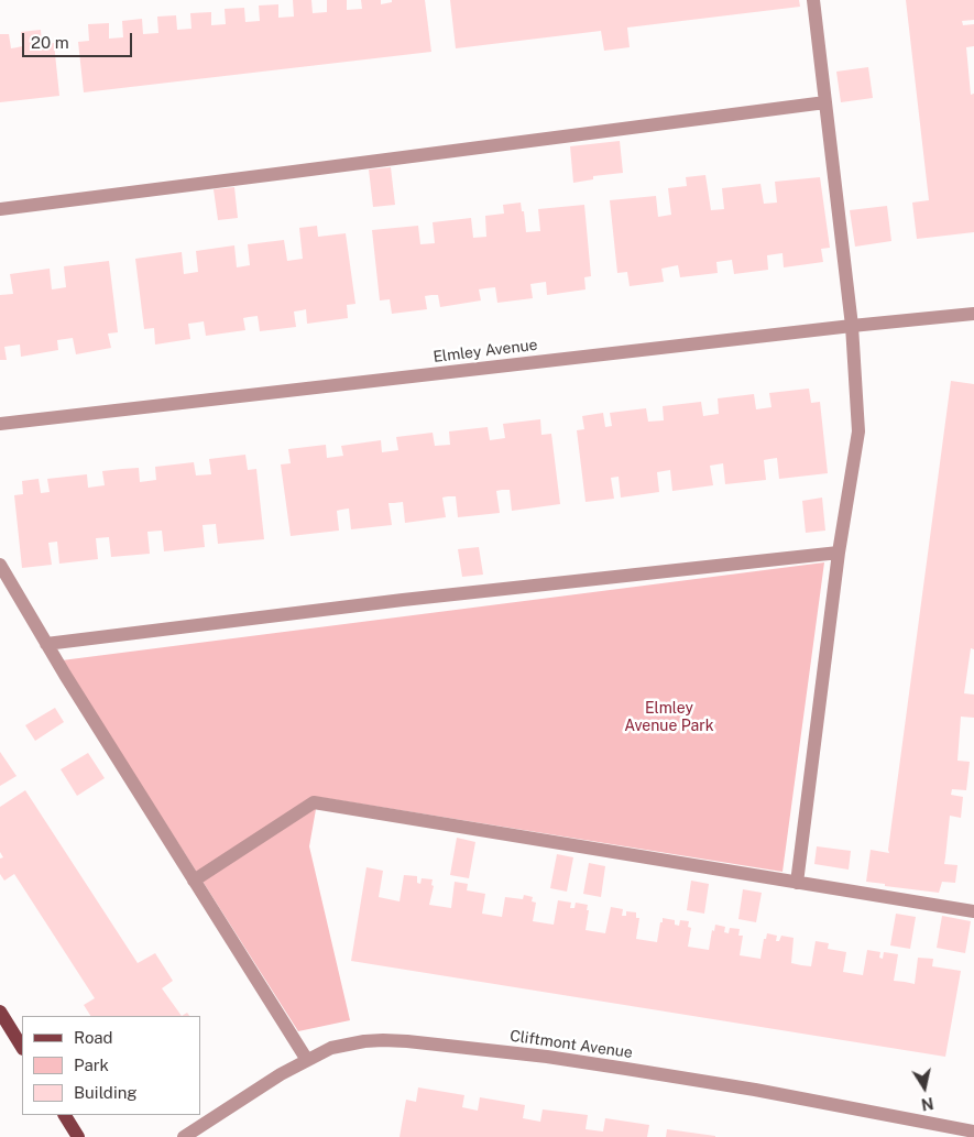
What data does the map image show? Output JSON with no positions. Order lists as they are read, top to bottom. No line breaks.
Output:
{"streets":{"street":["Elmley Avenue","Cliftmont Avenue"]},"parks":["Elmley Avenue Park"],"legend":["Road","Park","Building"],"scale_bar":"20 m","north":"bottom"}
